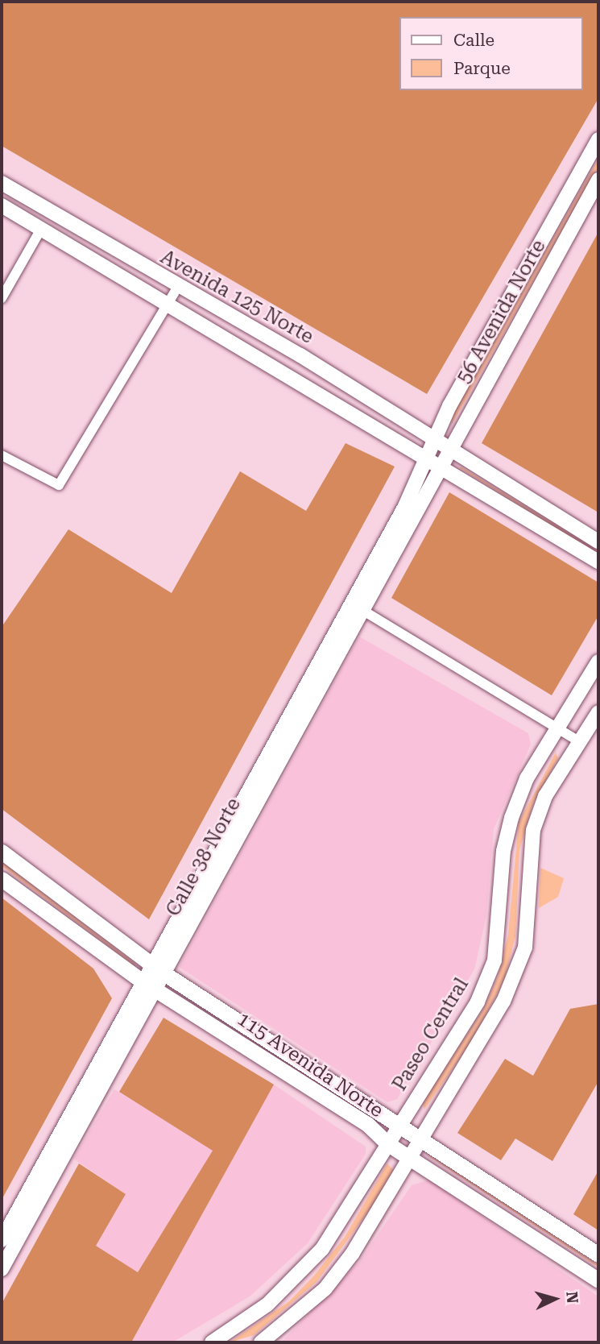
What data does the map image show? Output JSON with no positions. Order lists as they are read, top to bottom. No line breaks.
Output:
{"streets":{"main road":["Avenida 125 Norte","56 Avenida Norte","Calle 38 Norte","Paseo Central","115 Avenida Norte"]},"crossings":[["Avenida 125 Norte","56 Avenida Norte"],["Avenida 125 Norte","Calle 38 Norte"],["56 Avenida Norte","Calle 38 Norte"],["Calle 38 Norte","115 Avenida Norte"],["Paseo Central","115 Avenida Norte"]],"legend":["Calle","Parque"],"north":"right"}
